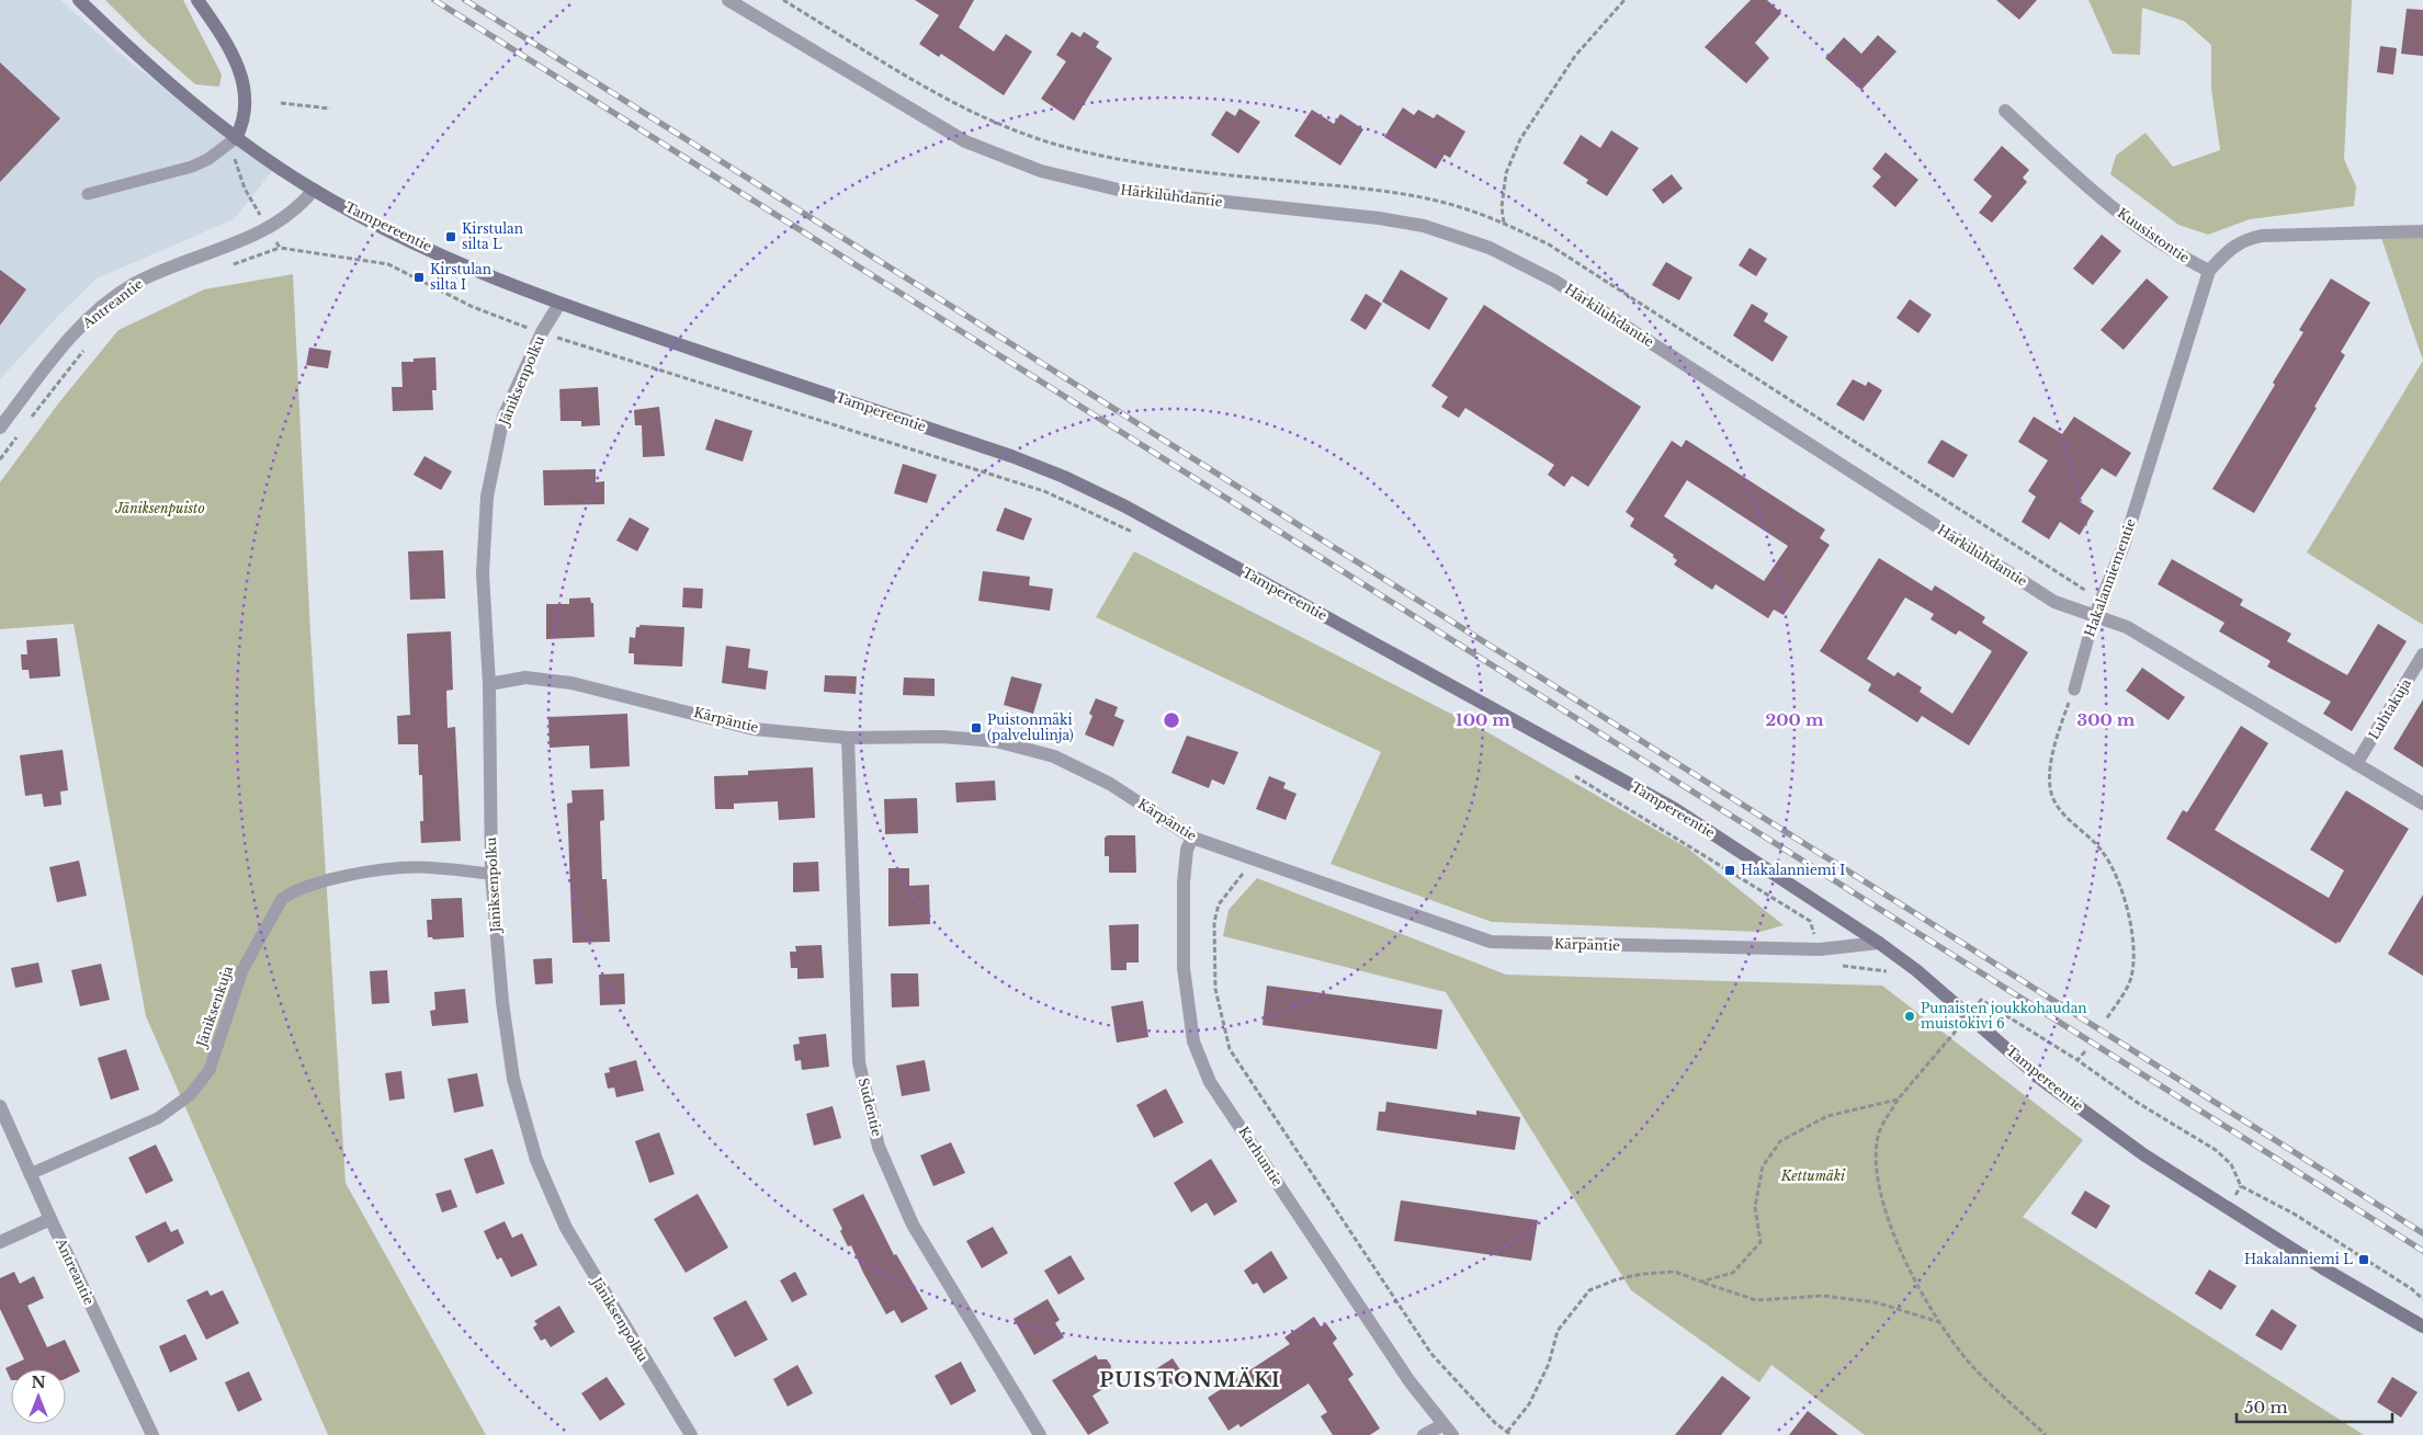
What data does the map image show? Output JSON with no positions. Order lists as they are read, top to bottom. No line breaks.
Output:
{"streets":{"main road":["Tampereentie"],"street":["Härkiluhdantie","Kuusistontie","Antreantie","Jäniksenpolku","Hakalanniementie","Luhtakuja","Kärpäntie","Sudentie","Karhuntie"],"lane":["Jäniksenkuja"]},"crossings":[["Härkiluhdantie","Hakalanniementie"],["Härkiluhdantie","Luhtakuja"],["Tampereentie","Antreantie"],["Tampereentie","Jäniksenpolku"],["Tampereentie","Kärpäntie"],["Kuusistontie","Hakalanniementie"],["Antreantie","Jäniksenkuja"],["Jäniksenpolku","Kärpäntie"],["Jäniksenpolku","Jäniksenkuja"],["Kärpäntie","Sudentie"],["Kärpäntie","Karhuntie"]],"districts":["PUISTONMÄKI"],"parks":["Jäniksenpuisto","Kettumäki"],"places":{"transit":["Kirstulan silta L","Kirstulan silta I","Puistonmäki (palvelulinja)","Hakalanniemi I","Hakalanniemi L"],"other":["Punaisten joukkohaudan muistokivi 6"]},"scale_bar":"50 m","north":"top","rings":["100 m","200 m","300 m"]}
